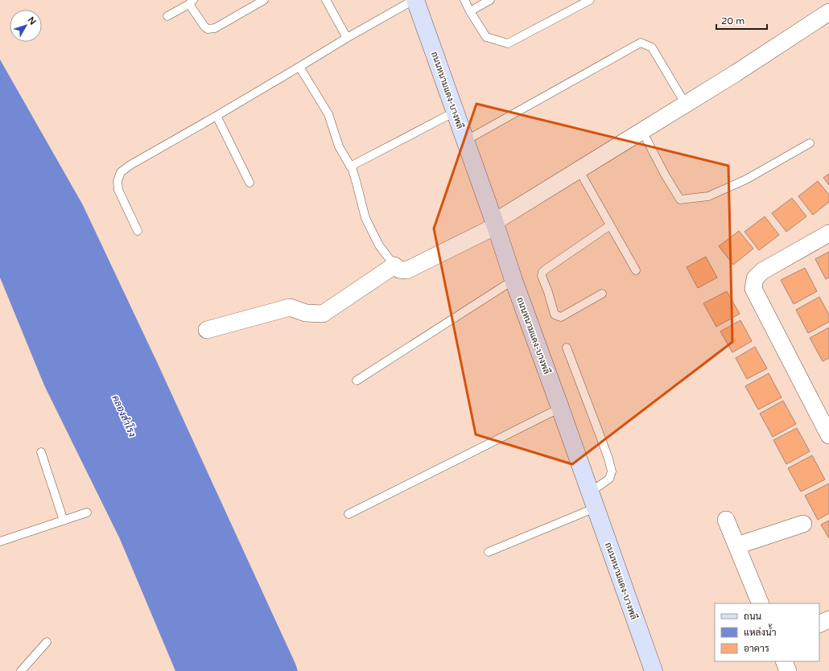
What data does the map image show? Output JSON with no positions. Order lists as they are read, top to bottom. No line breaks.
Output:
{"streets":{"main road":["ถนนหนามแดง-บางพลี"]},"water":["คลองสำโรง"],"legend":["ถนน","แหล่งน้ำ","อาคาร"],"scale_bar":"20 m","north":"top right"}
